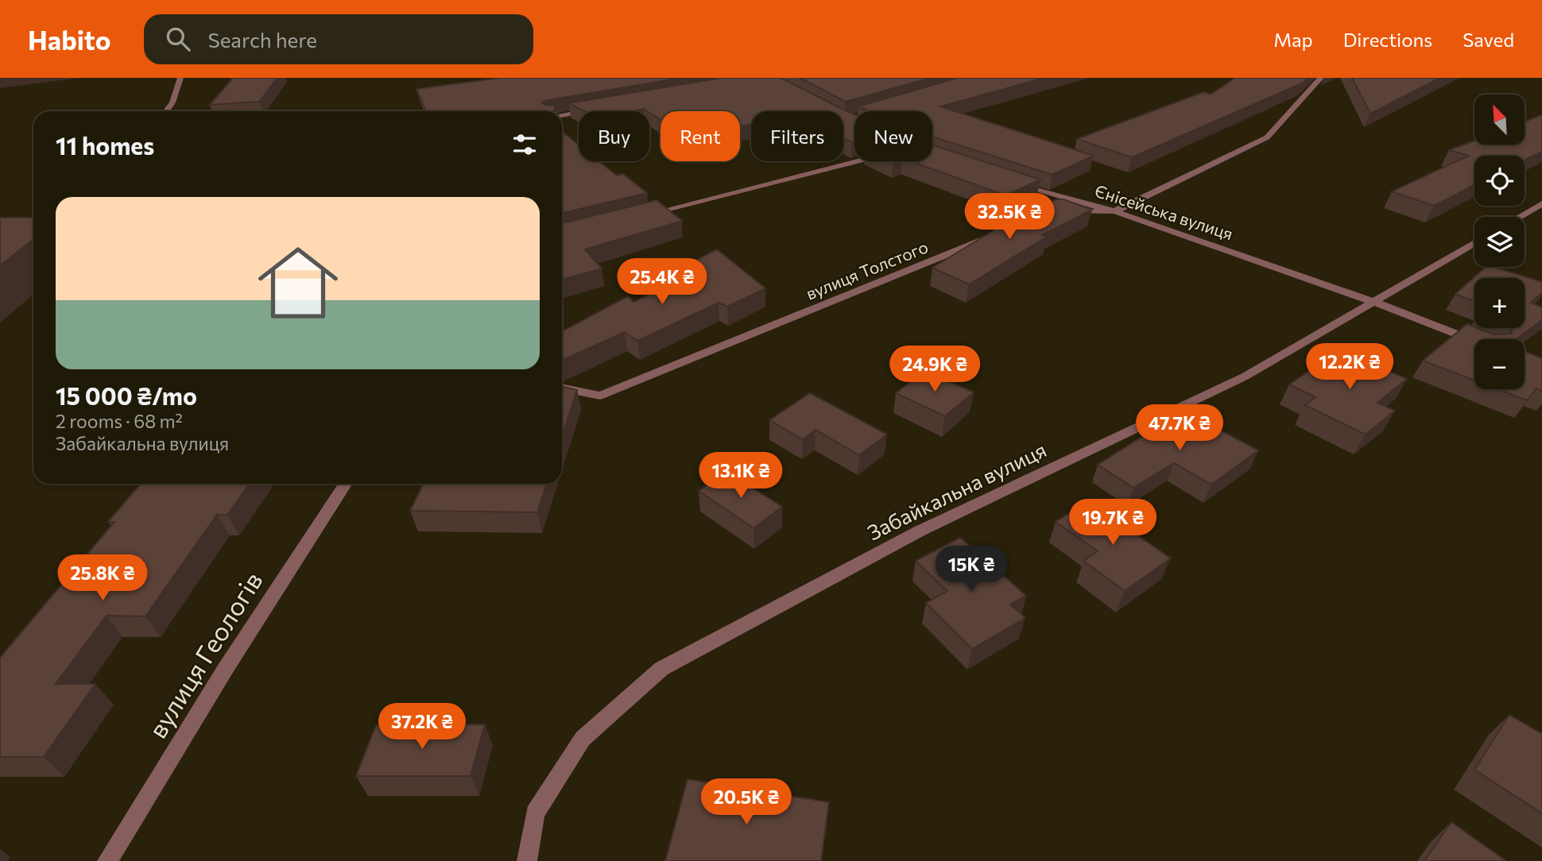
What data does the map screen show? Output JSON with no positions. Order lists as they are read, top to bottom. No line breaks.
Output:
{"streets":{"street":["Єнісейська вулиця","вулиця Толстого","Забайкальна вулиця","вулиця Геологів"]},"crossings":[["Єнісейська вулиця","Забайкальна вулиця"]],"north":"top left","page":{"header":"Habito","search":"Search here","nav":["Map","Directions","Saved"],"map_buttons":["+","−"],"chip":["Buy","Rent","Filters","New"],"heading":"11 homes","list":[{"name":"15 000 ₴/mo","note":"2 rooms · 68 m² · Забайкальна вулиця"}],"price":["32.5K ₴","25.4K ₴","12.2K ₴","24.9K ₴","47.7K ₴","13.1K ₴","19.7K ₴","15K ₴","25.8K ₴","37.2K ₴","20.5K ₴"]}}
